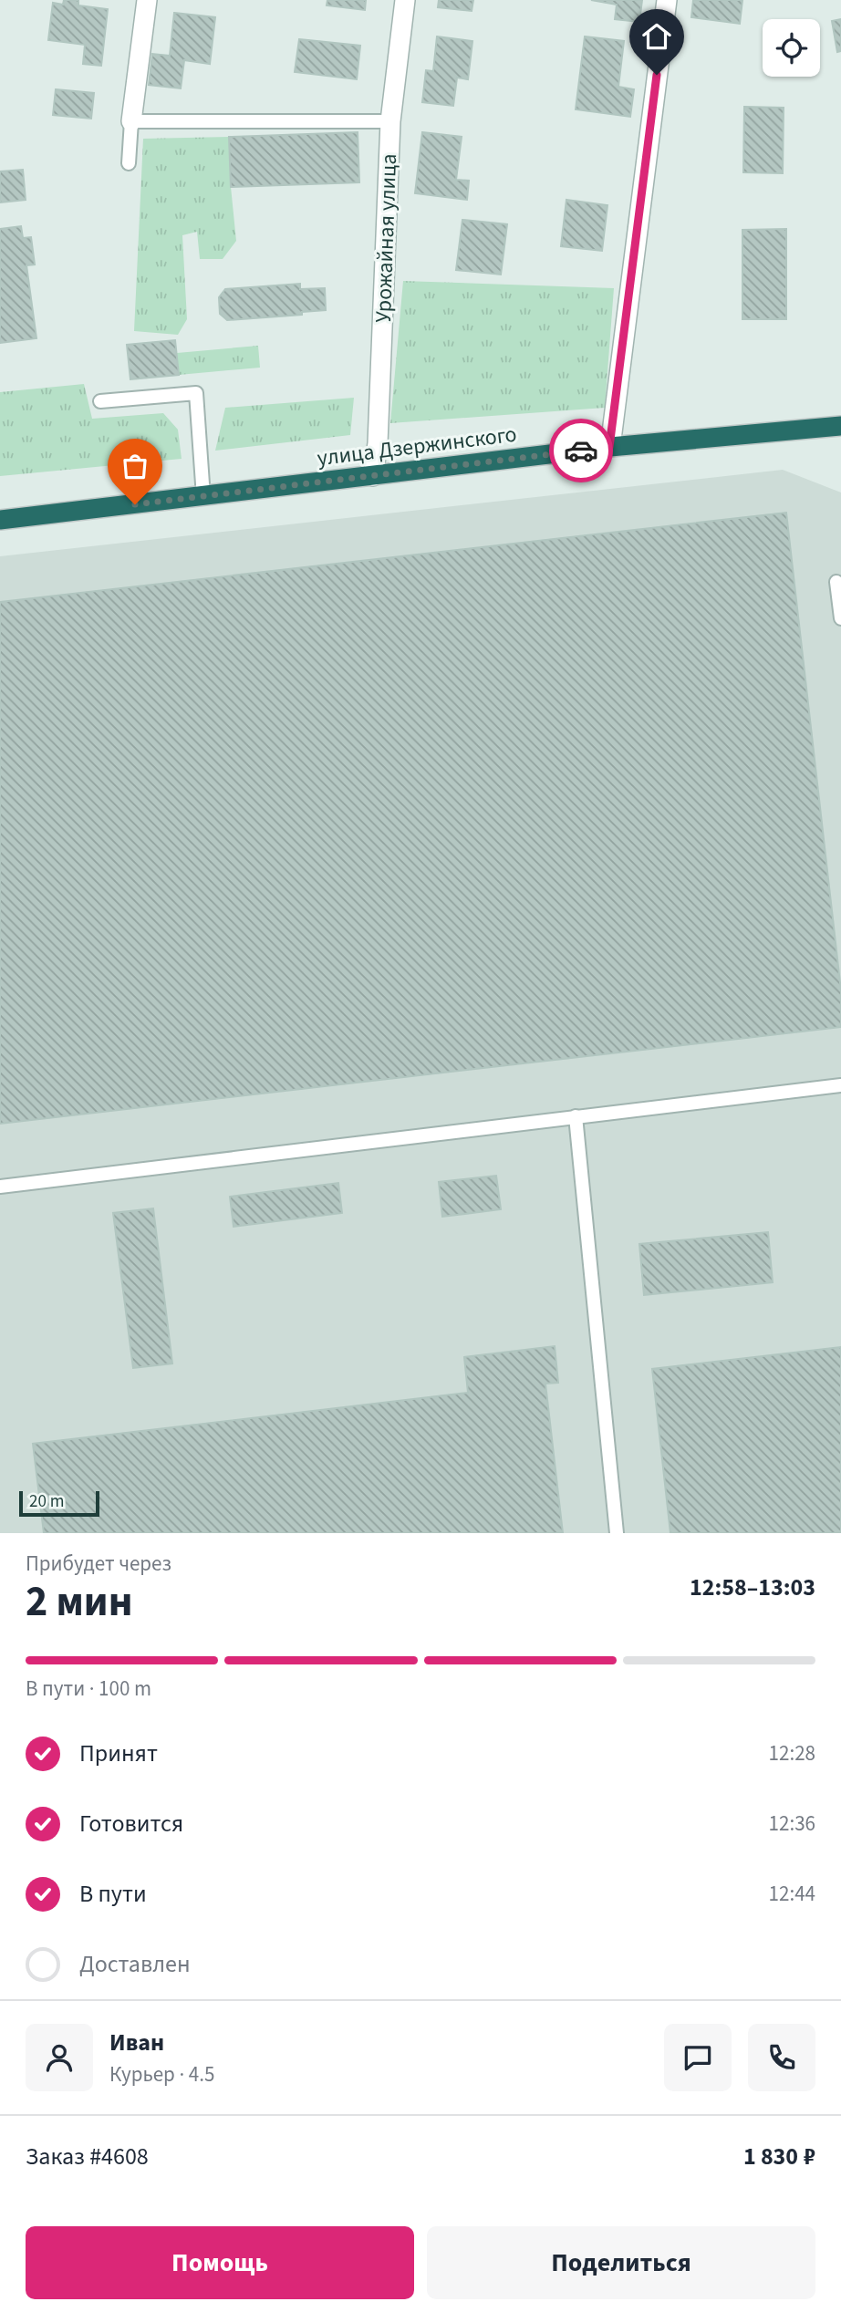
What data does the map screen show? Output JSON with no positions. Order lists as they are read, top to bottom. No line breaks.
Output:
{"streets":{"highway":["улица Дзержинского"],"street":["Урожайная улица"]},"crossings":[["Урожайная улица","улица Дзержинского"]],"scale_bar":"20 m","page":{"scale":"20 m","heading":["2 мин","Прибудет через","12:58–13:03"],"panel":["Иван","Курьер · 4.5","Заказ #4608","1 830 ₽"],"bar":"В пути · 100 m","list":[["Принят","12:28"],["Готовится","12:36"],["В пути","12:44"],"Доставлен"],"buttons":["Помощь","Поделиться"]}}
